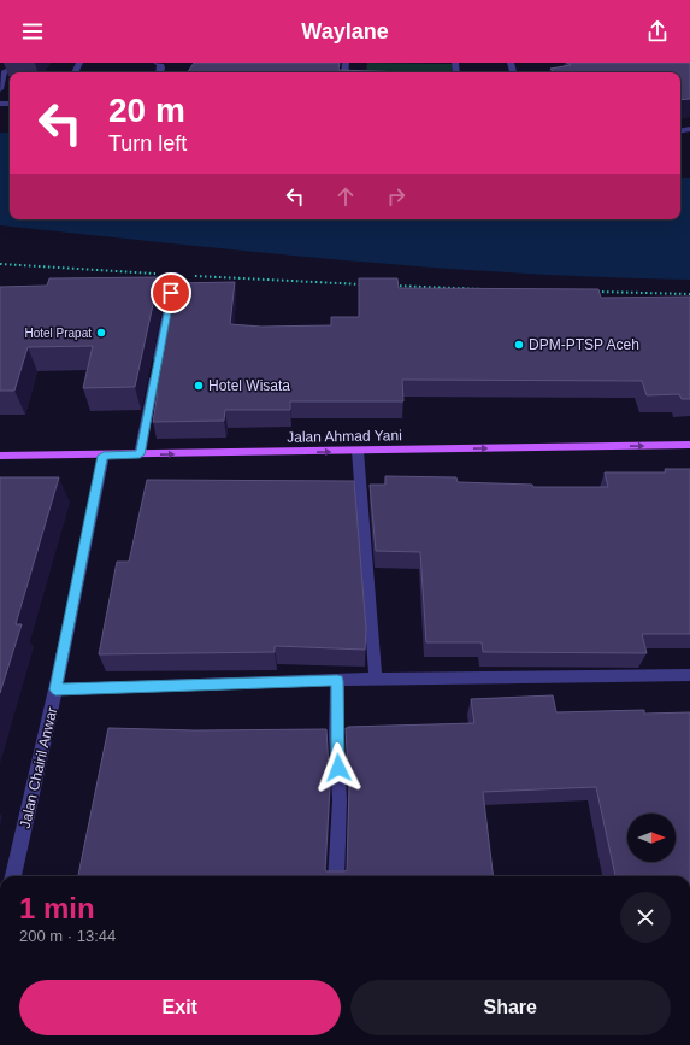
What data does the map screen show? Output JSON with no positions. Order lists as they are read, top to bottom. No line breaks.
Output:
{"streets":{"main road":["Jalan Ahmad Yani"],"street":["Jalan Chairil Anwar"]},"crossings":[["Jalan Ahmad Yani","Jalan Chairil Anwar"]],"one_way":["Jalan Ahmad Yani"],"places":["Hotel Prapat","DPM-PTSP Aceh","Hotel Wisata"],"north":"right","page":{"header":"Waylane","turn":["20 m","Turn left"],"heading":["1 min","200 m · 13:44"],"buttons":["Exit","Share"]}}
